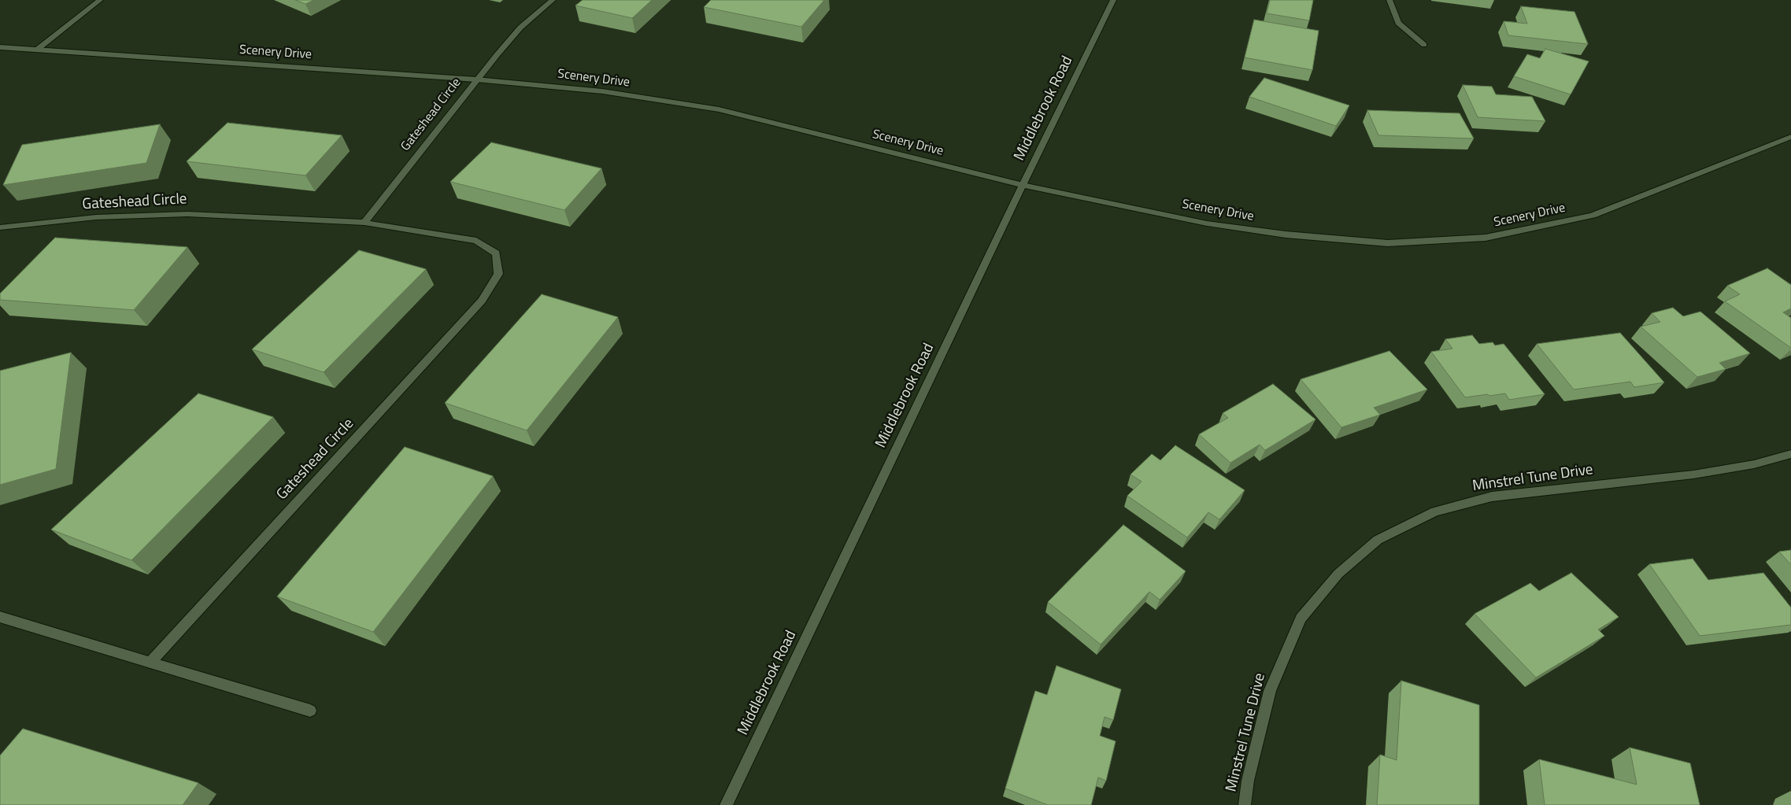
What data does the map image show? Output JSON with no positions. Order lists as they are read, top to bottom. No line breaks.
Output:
{"streets":{"street":["Scenery Drive","Middlebrook Road","Gateshead Circle","Minstrel Tune Drive"]},"crossings":[["Scenery Drive","Middlebrook Road"],["Scenery Drive","Gateshead Circle"]]}
